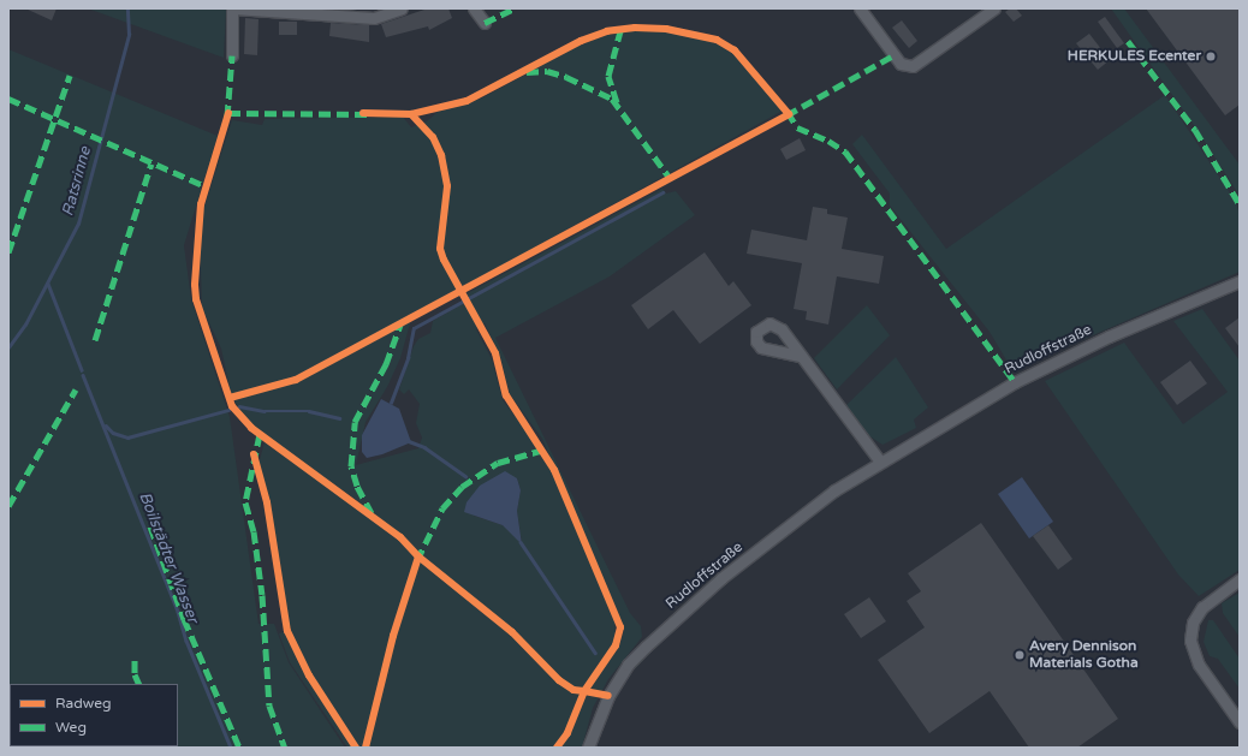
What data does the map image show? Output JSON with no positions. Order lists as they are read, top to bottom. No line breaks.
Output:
{"streets":{"street":["Rudloffstraße"]},"water":["Ratsrinne","Boilstädter Wasser"],"places":["HERKULES Ecenter","Avery Dennison Materials Gotha"],"legend":["Radweg","Weg"]}
